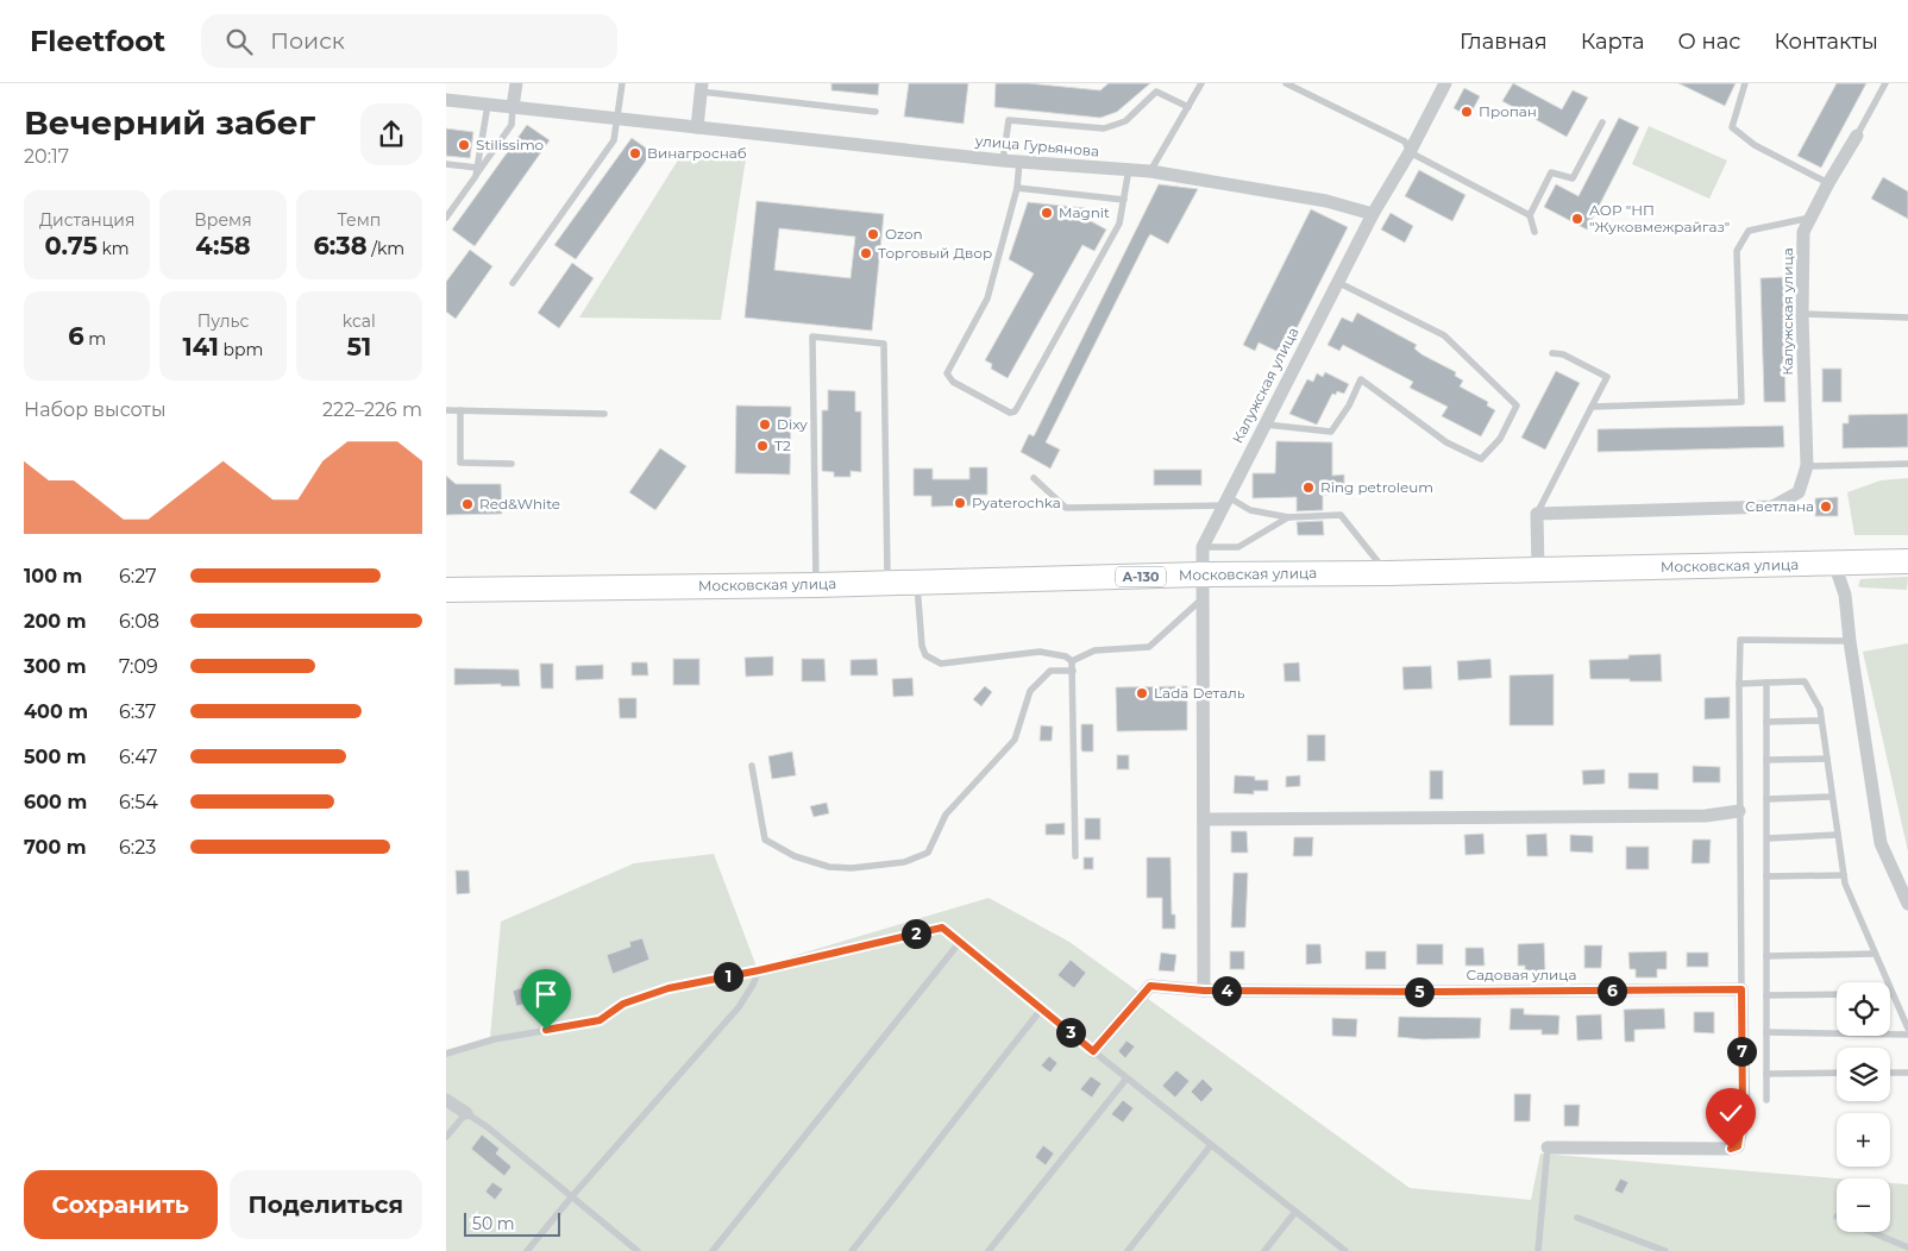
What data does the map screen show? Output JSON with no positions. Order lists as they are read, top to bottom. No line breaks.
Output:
{"streets":{"highway":["Московская улица","А-130"],"street":["улица Гурьянова","Калужская улица","Садовая улица"]},"crossings":[["улица Гурьянова","Калужская улица"],["Калужская улица","Московская улица"],["Калужская улица","Садовая улица"]],"places":["Пропан","Stilissimo","Винагроснаб","Magnit","АОР \"НП \"Жуковмежрайгаз\"","Ozon","Торговый Двор","Dixy","T2","Ring petroleum","Pyaterochka","Red&White","Светлана","Lada Dеталь"],"scale_bar":"50 m","page":{"header":"Fleetfoot","search":"Поиск","nav":["Главная","Карта","О нас","Контакты"],"heading":["Вечерний забег","20:17"],"stats":[["Дистанция","0.75 km"],["Время","4:58"],["Темп","6:38 /km"],["6 m"],["Пульс","141 bpm"],["kcal","51"]],"chart":["Набор высоты","222–226 m"],"list":[{"name":"100 m","note":"6:27"},{"name":"200 m","note":"6:08"},{"name":"300 m","note":"7:09"},{"name":"400 m","note":"6:37"},{"name":"500 m","note":"6:47"},{"name":"600 m","note":"6:54"},{"name":"700 m","note":"6:23"}],"pins":["2","1","4","6","5","3","7"],"map_buttons":["+","−"],"buttons":["Сохранить","Поделиться"],"scale":"50 m"}}
